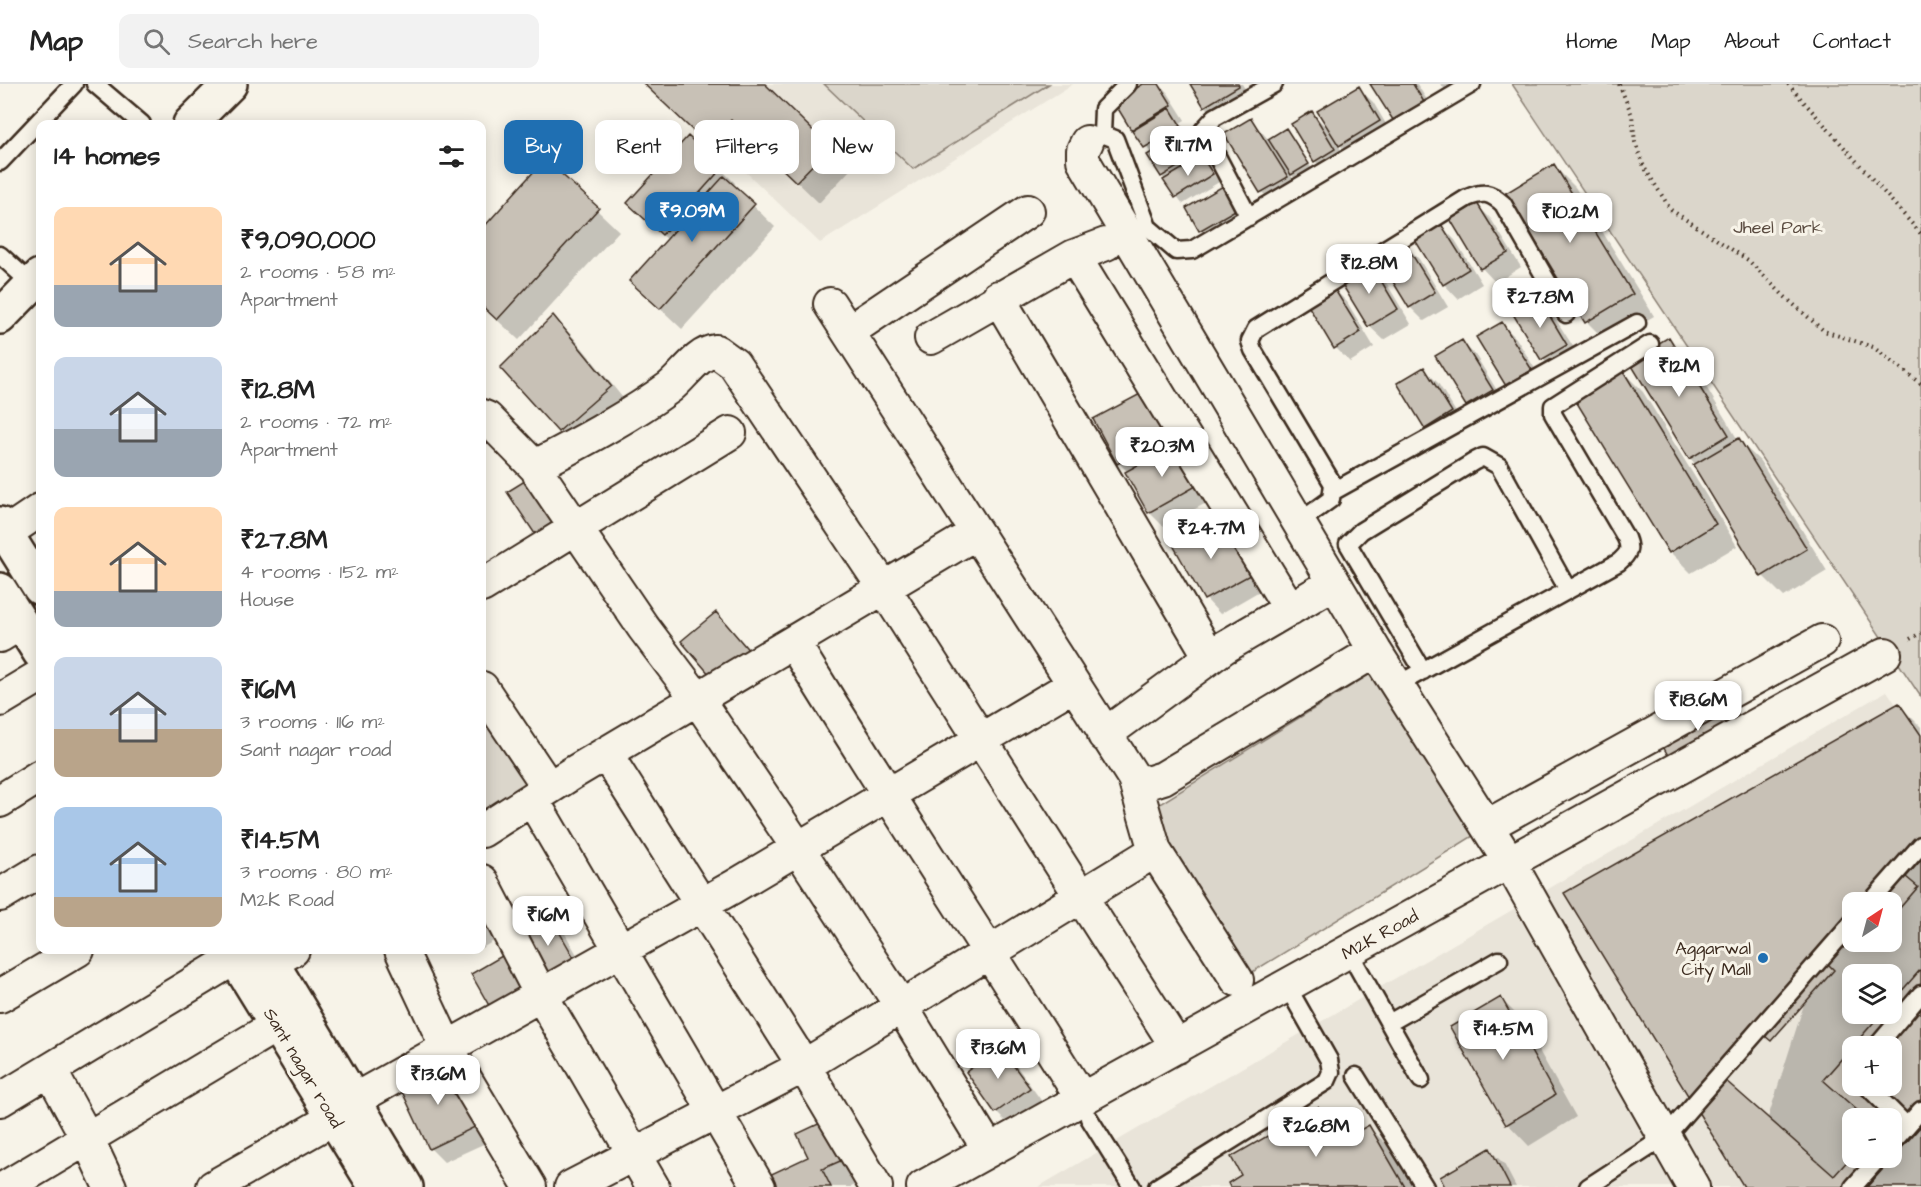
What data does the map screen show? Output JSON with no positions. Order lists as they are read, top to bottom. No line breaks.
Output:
{"streets":{"street":["M2K Road","Sant nagar road"]},"parks":["Jheel Park"],"places":["Aggarwal City Mall"],"north":"top right","page":{"header":"Map","search":"Search here","nav":["Home","Map","About","Contact"],"chip":["Buy","Rent","Filters","New"],"heading":"14 homes","price":["₹11.7M","₹9.09M","₹10.2M","₹12.8M","₹27.8M","₹12M","₹20.3M","₹24.7M","₹18.6M","₹16M","₹14.5M","₹13.6M","₹13.6M","₹26.8M"],"list":[{"name":"₹9,090,000","note":"2 rooms · 58 m² · Apartment"},{"name":"₹12.8M","note":"2 rooms · 72 m² · Apartment"},{"name":"₹27.8M","note":"4 rooms · 152 m² · House"},{"name":"₹16M","note":"3 rooms · 116 m² · Sant nagar road"},{"name":"₹14.5M","note":"3 rooms · 80 m² · M2K Road"}],"map_buttons":["+","−"]}}
